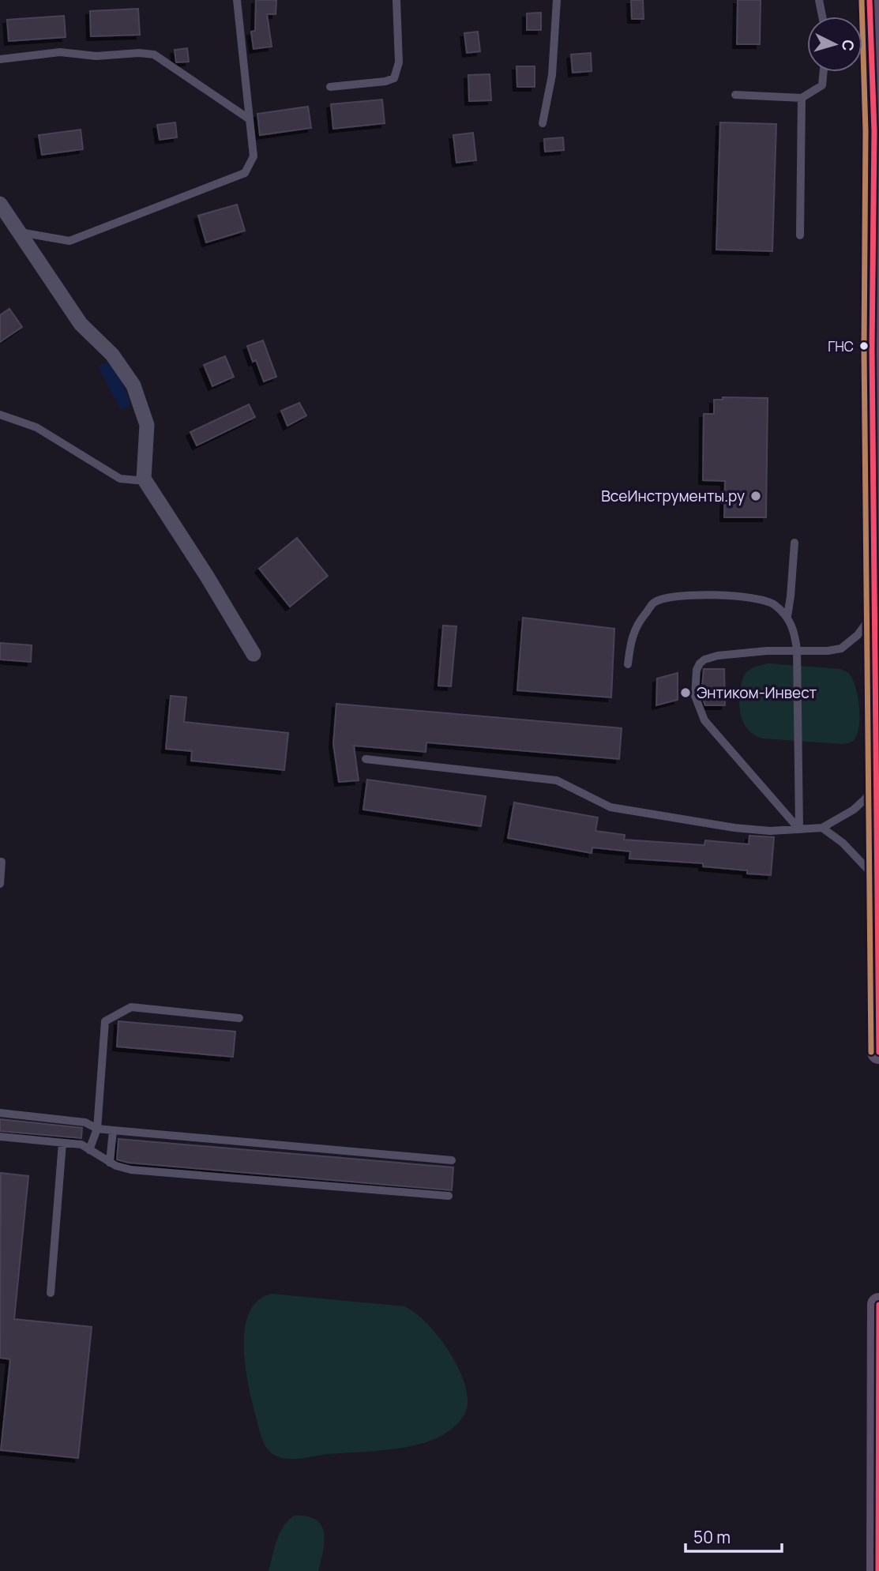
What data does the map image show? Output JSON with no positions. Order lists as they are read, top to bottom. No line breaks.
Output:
{"places":["ГНС","ВсеИнструменты.ру","Энтиком-Инвест"],"scale_bar":"50 m","north":"right"}
